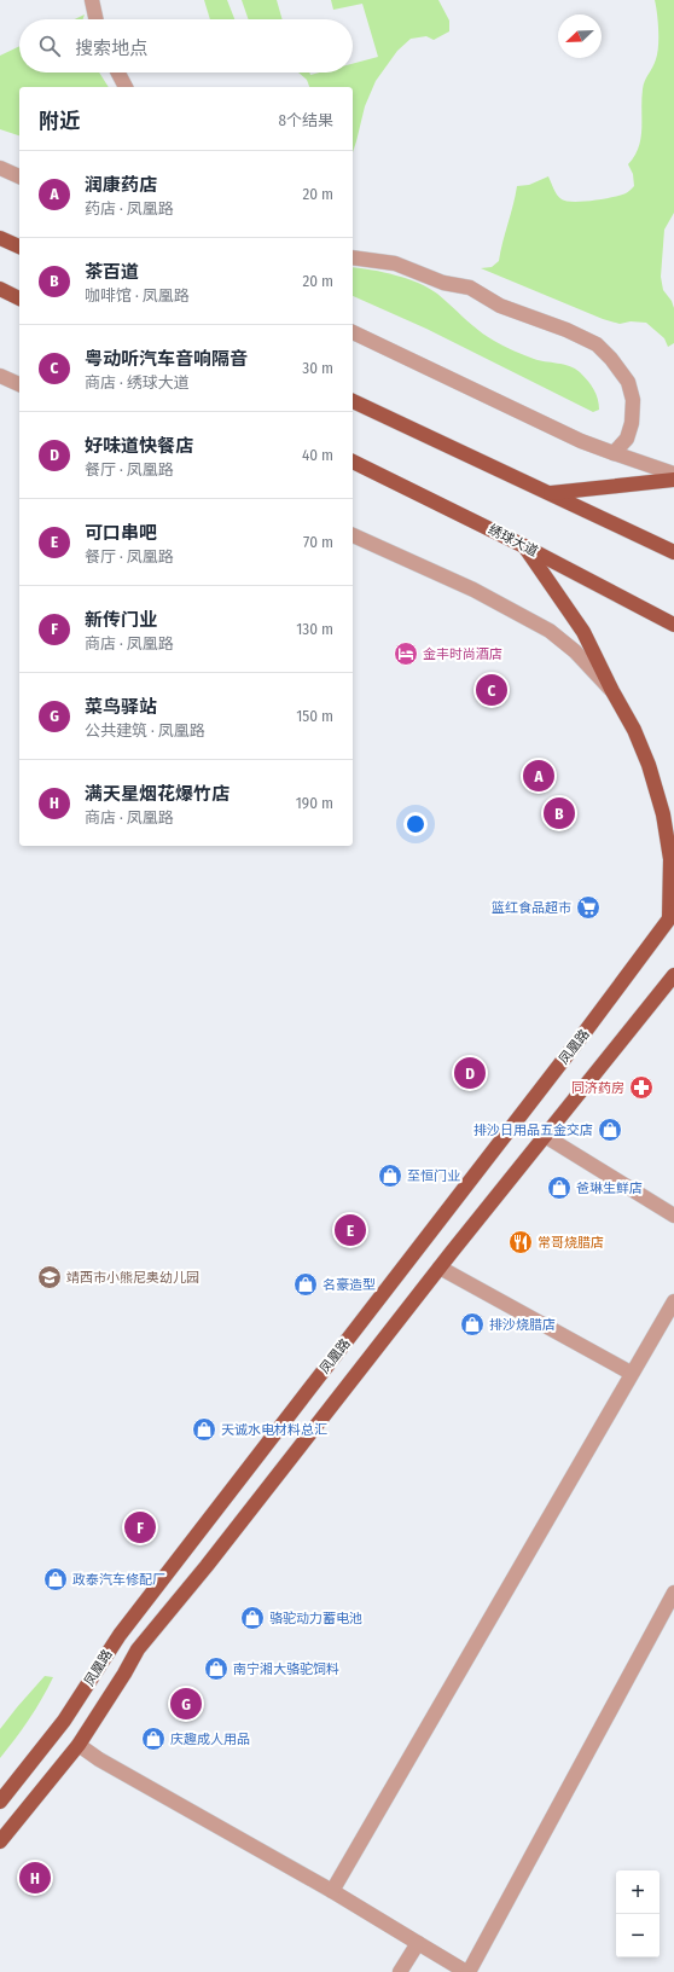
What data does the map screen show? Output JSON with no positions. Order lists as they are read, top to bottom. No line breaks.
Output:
{"streets":{"main road":["绣球大道","凤凰路"]},"places":{"hotel":["金丰时尚酒店"],"supermarket":["篮红食品超市"],"pharmacy":["同济药房"],"shop":["排沙日用品五金交店","至恒门业","爸琳生鲜店","名豪造型","排沙烧腊店","天诚水电材料总汇","政泰汽车修配厂","骆驼动力蓄电池","南宁湘大骆驼饲料","庆趣成人用品"],"restaurant":["常哥烧腊店"],"school or university":["靖西市小熊尼奥幼儿园"]},"north":"bottom left","page":{"search":"搜索地点","heading":["附近","8个结果"],"list":[{"mark":"A","name":"润康药店","note":"药店 · 凤凰路","value":"20 m"},{"mark":"B","name":"茶百道","note":"咖啡馆 · 凤凰路","value":"20 m"},{"mark":"C","name":"粤动听汽车音响隔音","note":"商店 · 绣球大道","value":"30 m"},{"mark":"D","name":"好味道快餐店","note":"餐厅 · 凤凰路","value":"40 m"},{"mark":"E","name":"可口串吧","note":"餐厅 · 凤凰路","value":"70 m"},{"mark":"F","name":"新传门业","note":"商店 · 凤凰路","value":"130 m"},{"mark":"G","name":"菜鸟驿站","note":"公共建筑 · 凤凰路","value":"150 m"},{"mark":"H","name":"满天星烟花爆竹店","note":"商店 · 凤凰路","value":"190 m"}],"pins":["C","A","B","D","E","F","G","H"],"map_buttons":["+","−"]}}
